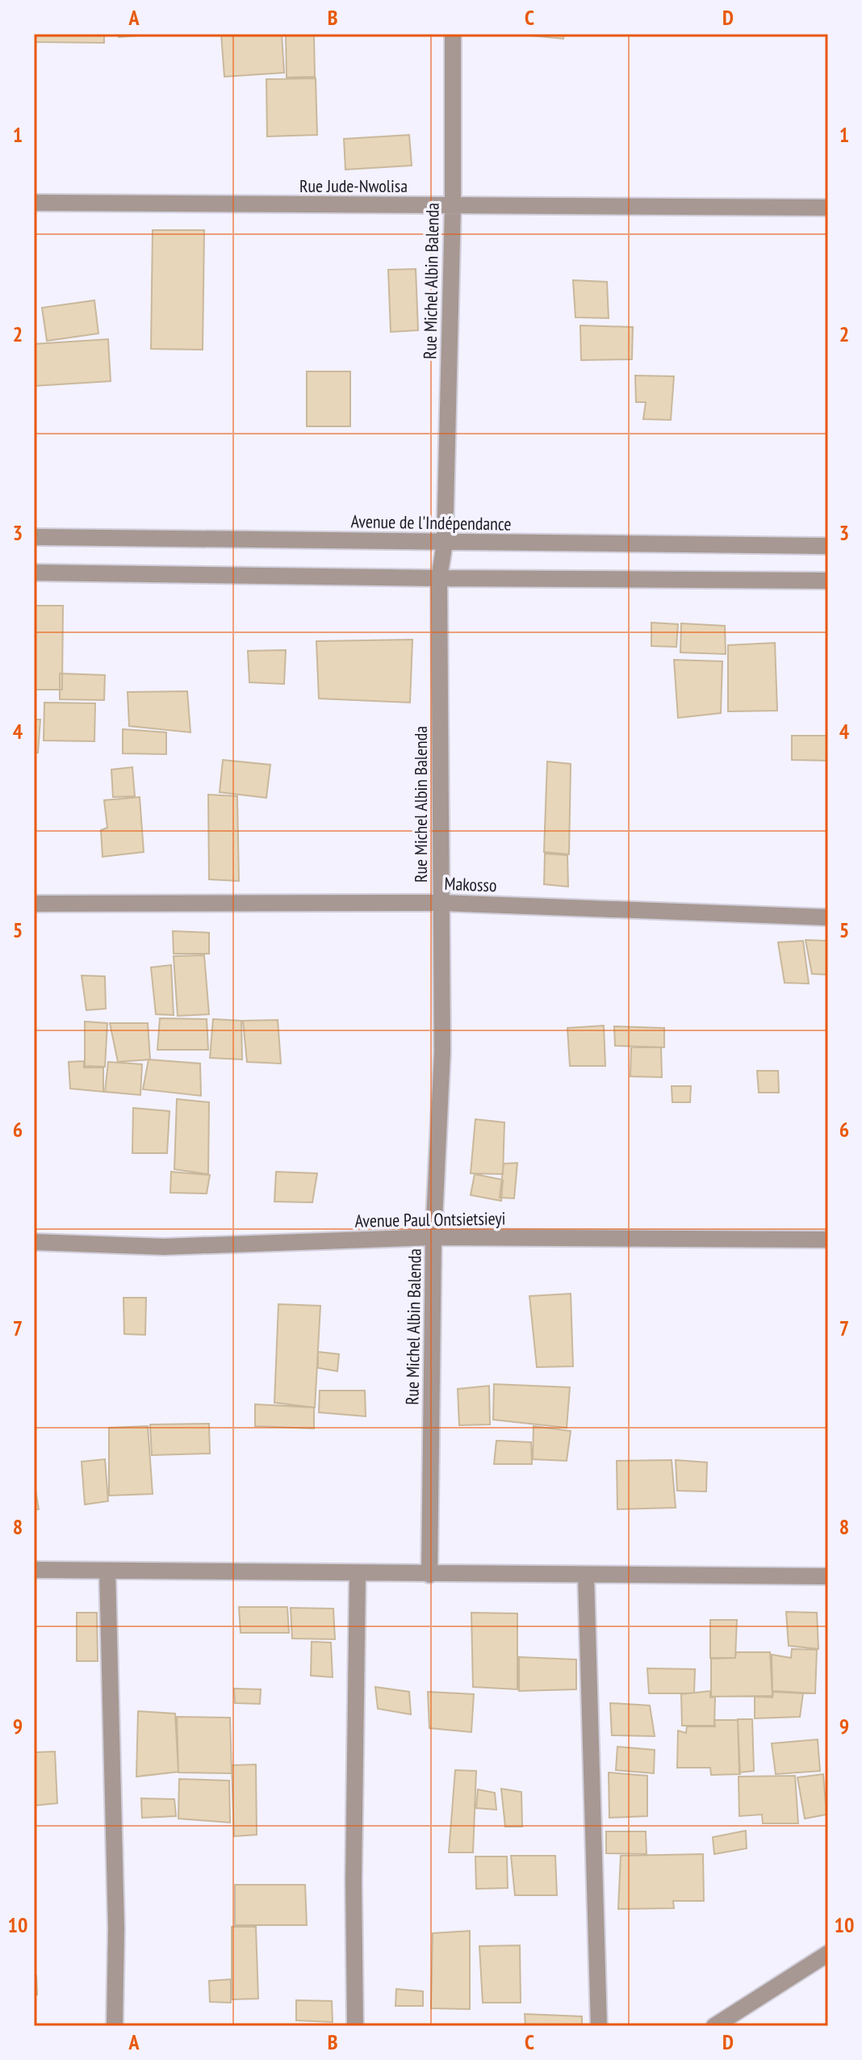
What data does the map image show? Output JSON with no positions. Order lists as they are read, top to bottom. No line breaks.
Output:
{"streets":{"street":["Rue Jude-Nwolisa","Rue Michel Albin Balenda","Avenue de l'Indépendance","Makosso","Avenue Paul Ontsietsieyi"]},"crossings":[["Rue Jude-Nwolisa","Rue Michel Albin Balenda"],["Rue Michel Albin Balenda","Avenue de l'Indépendance"],["Rue Michel Albin Balenda","Makosso"],["Rue Michel Albin Balenda","Avenue Paul Ontsietsieyi"]],"grid":{"columns":["A","B","C","D"],"rows":["1","2","3","4","5","6","7","8","9","10"]}}
